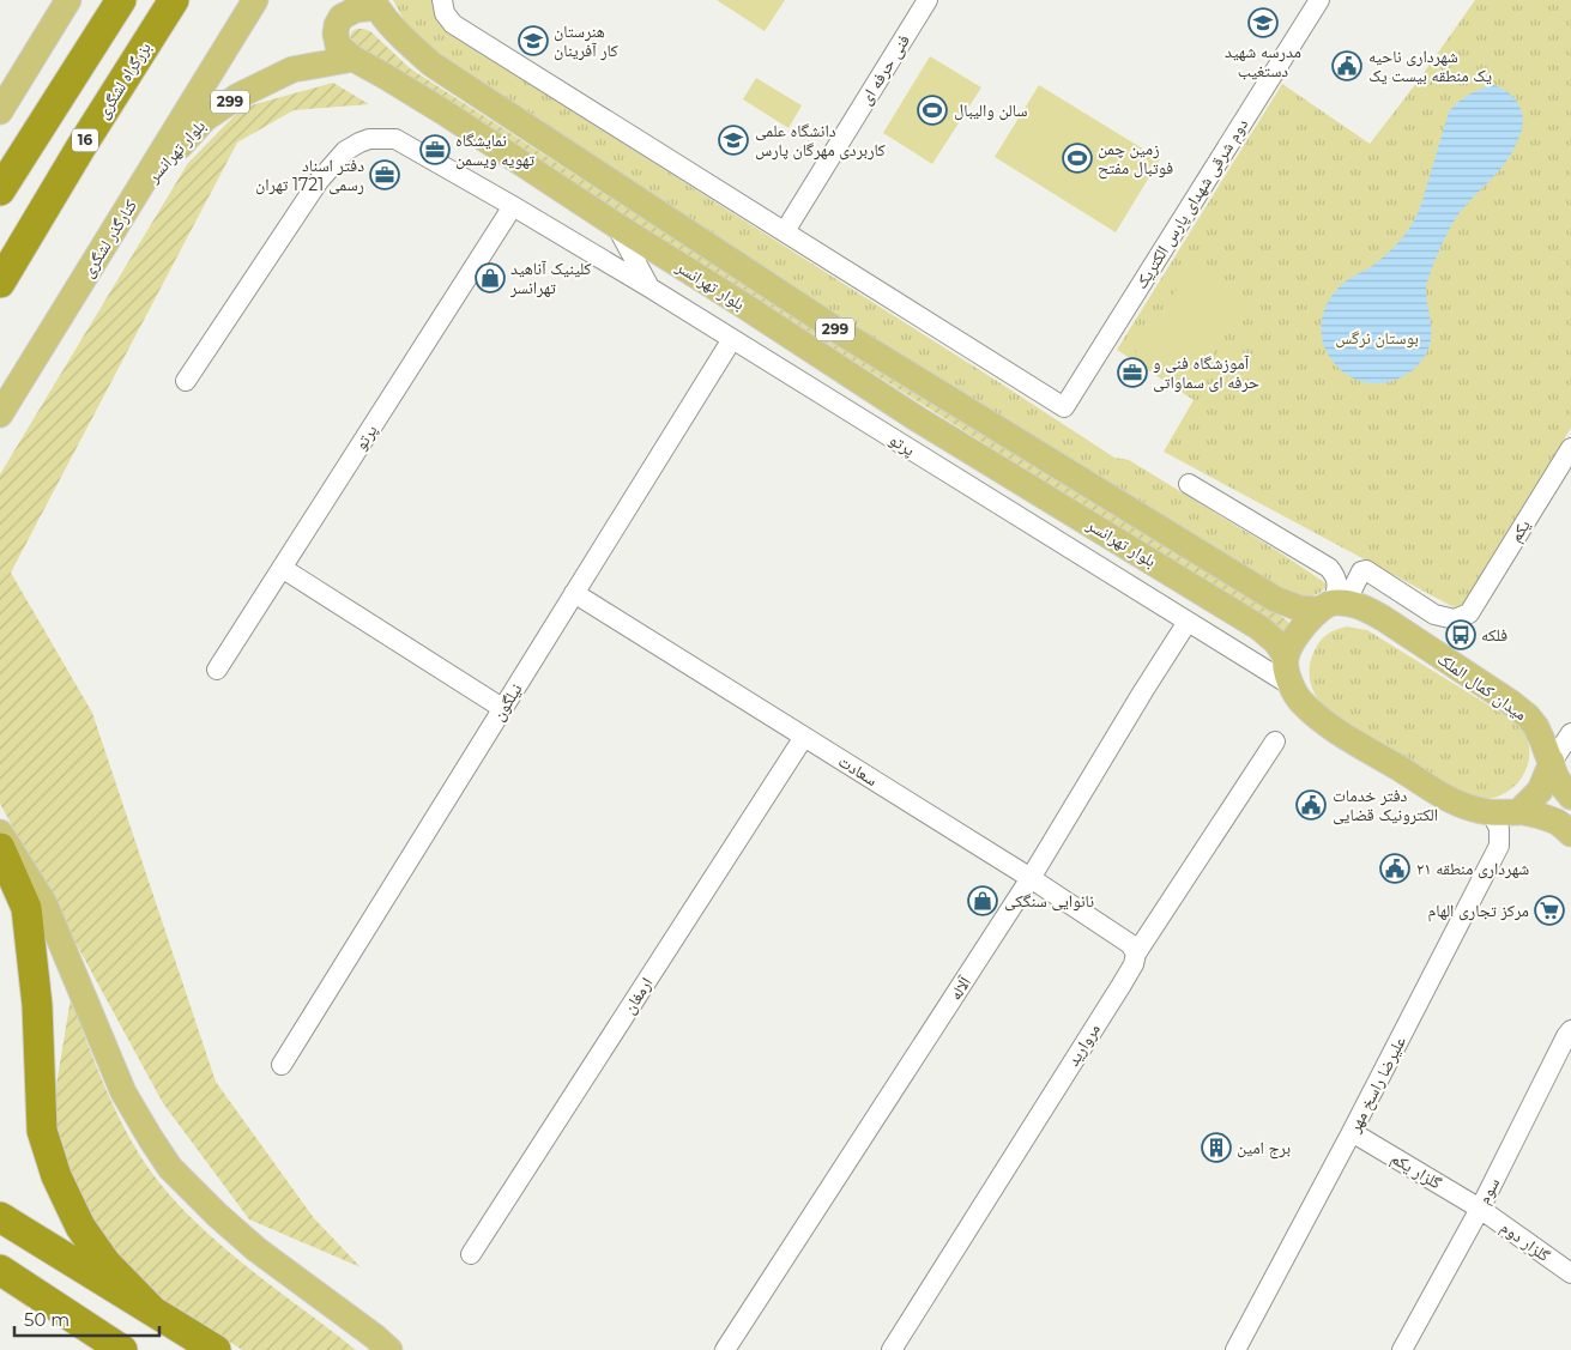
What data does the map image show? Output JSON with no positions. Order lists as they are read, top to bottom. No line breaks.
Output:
{"streets":{"highway":["بزرگراه لشگری","16"],"main road":["299","بلوار تهرانسر","کنارگذر لشگری","میدان کمال الملک"],"street":["فنی حرفه ای","دوم شرقی شهدای پارس الکتریک","پرتو","یکم","نیلگون","سعادت","آلاله","ارمغان","مروارید","علیرضا راسخ مهر","گلزار یکم","سوم","گلزار دوم"]},"crossings":[["فنی حرفه ای","دوم شرقی شهدای پارس الکتریک"],["بلوار تهرانسر","کنارگذر لشگری"],["بلوار تهرانسر","یکم"],["بلوار تهرانسر","میدان کمال الملک"],["پرتو","نیلگون"],["پرتو","آلاله"],["یکم","میدان کمال الملک"],["نیلگون","سعادت"],["سعادت","آلاله"],["سعادت","ارمغان"],["سعادت","مروارید"],["علیرضا راسخ مهر","گلزار یکم"],["گلزار یکم","سوم"],["گلزار یکم","گلزار دوم"],["سوم","گلزار دوم"]],"parks":["بوستان نرگس"],"places":{"school or university":["مدرسه شهید دستغیب","هنرستان کار آفرینان","دانشگاه علمی کاربردی مهرگان پارس"],"public building":["شهرداری ناحیه یک منطقه بیست یک","دفتر خدمات الکترونیک قضایی","شهرداری منطقه ۲۱"],"sports":["سالن والیبال","زمین چمن فوتبال مفتح"],"office":["نمایشگاه تهویه ویسمن","دفتر اسناد رسمی 1721 تهران","آموزشگاه فنی و حرفه ای سماواتی"],"shop":["کلینیک آناهید تهرانسر","نانوایی سنگکی"],"bus stop":["فلکه"],"supermarket":["مرکز تجاری الهام"],"building":["برج امین"]},"scale_bar":"50 m"}
